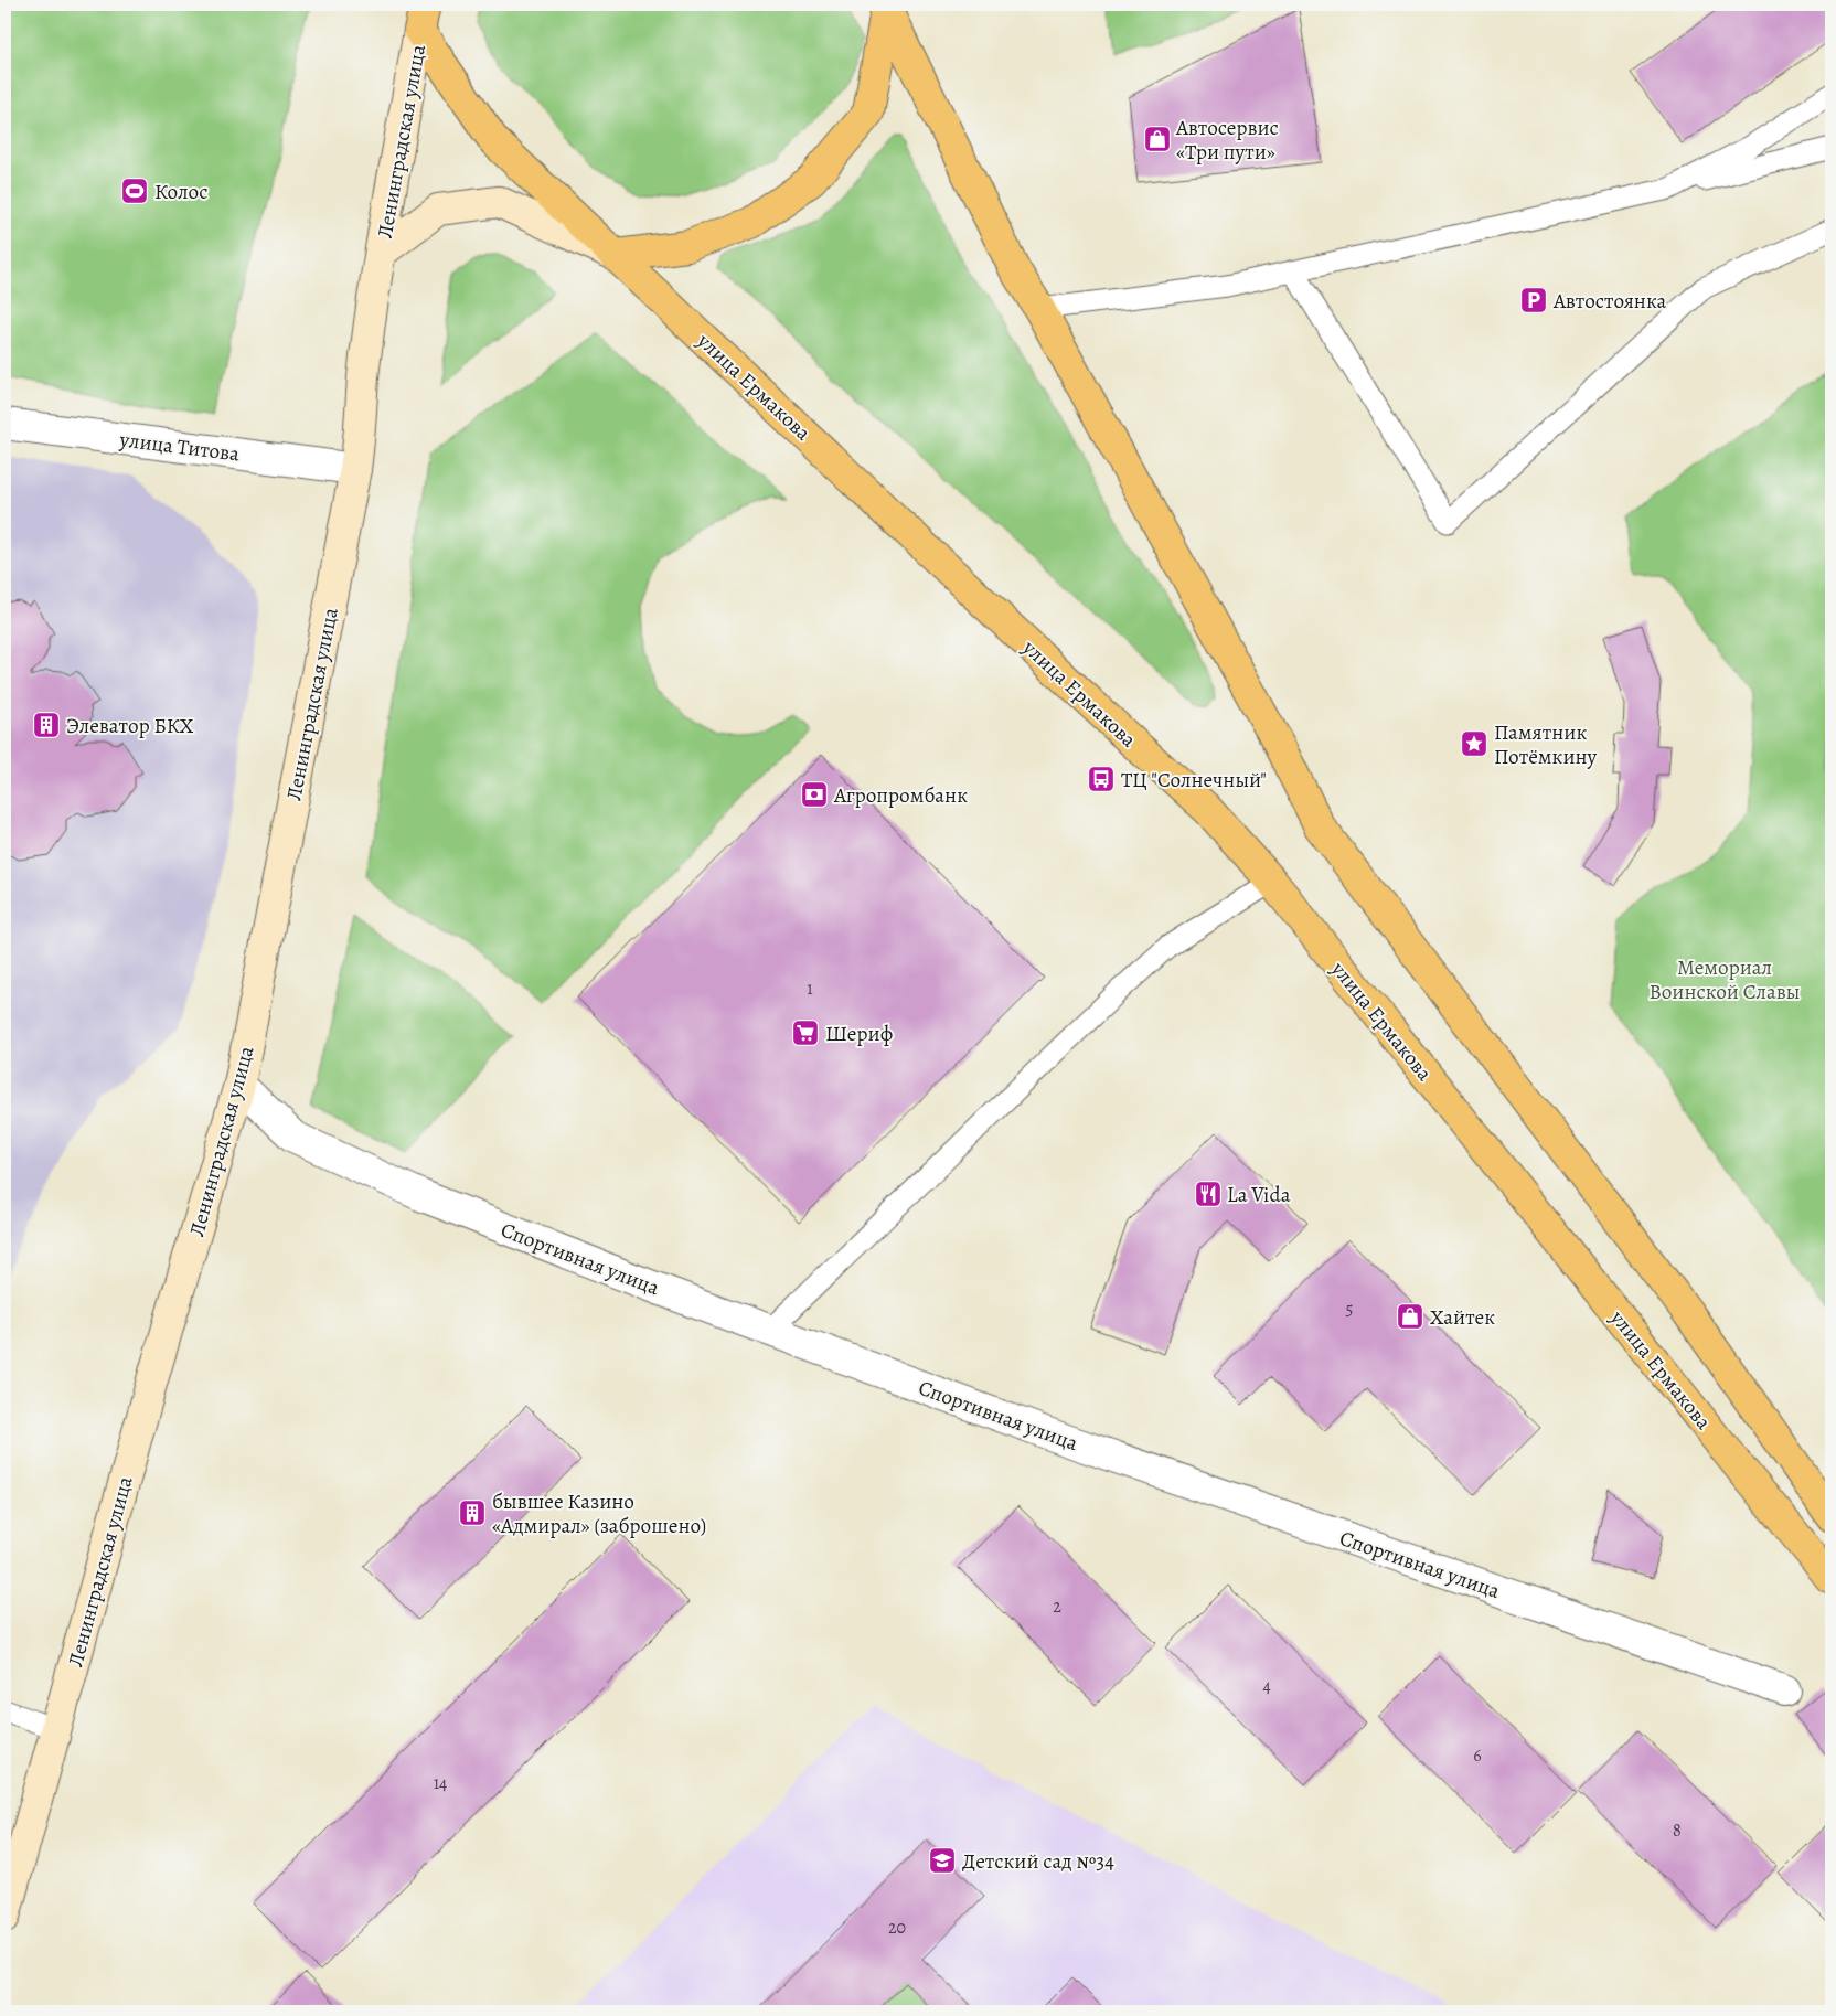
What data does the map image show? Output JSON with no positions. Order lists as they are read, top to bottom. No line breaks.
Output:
{"streets":{"main road":["улица Ермакова"],"street":["Ленинградская улица","улица Титова","Спортивная улица"]},"crossings":[["Ленинградская улица","улица Ермакова"],["Ленинградская улица","улица Титова"],["Ленинградская улица","Спортивная улица"]],"parks":["Мемориал Воинской Славы"],"places":{"shop":["Автосервис «Три пути»","Хайтек"],"sports":["Колос"],"parking":["Автостоянка"],"building":["Элеватор БКХ","бывшее Казино «Адмирал» (заброшено)"],"place":["Памятник Потёмкину"],"bus stop":["ТЦ \"Солнечный\""],"bank":["Агропромбанк"],"supermarket":["Шериф"],"restaurant":["La Vida"],"school or university":["Детский сад №34"]},"house_numbers":["1","5","2","4","6","14","8","20"]}
